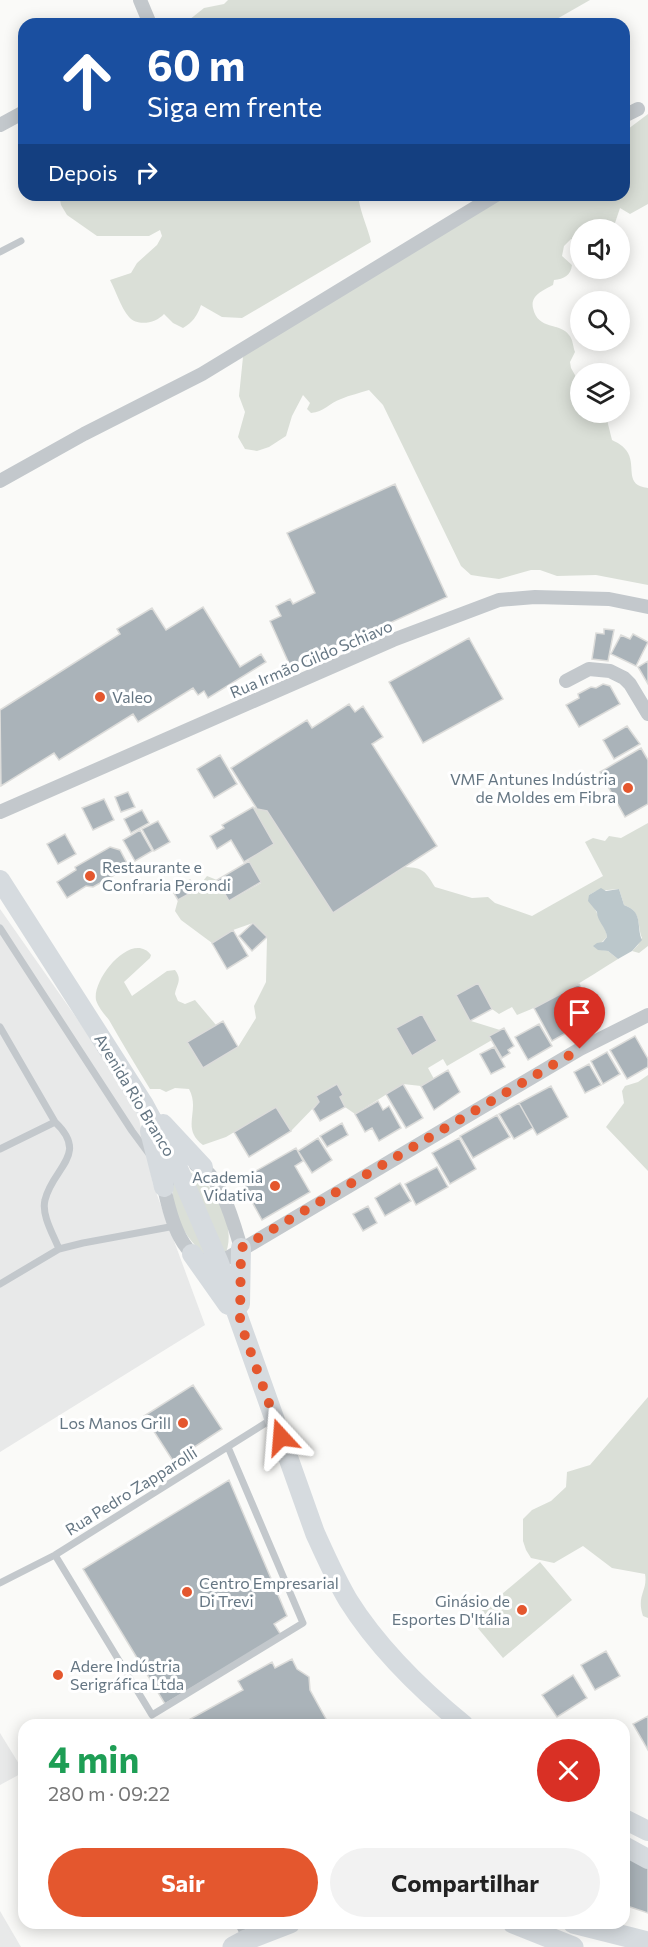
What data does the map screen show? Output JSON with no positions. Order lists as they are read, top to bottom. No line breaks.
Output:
{"streets":{"main road":["Avenida Rio Branco"],"street":["Rua Irmão Gildo Schiavo"],"lane":["Rua Pedro Zapparolli"]},"crossings":[["Avenida Rio Branco","Rua Pedro Zapparolli"]],"places":["Valeo","VMF Antunes Indústria de Moldes em Fibra","Restaurante e Confraria Perondi","Academia Vidativa","Los Manos Grill","Centro Empresarial Di Trevi","Ginásio de Esportes D'Itália","Adere Indústria Serigráfica Ltda"],"page":{"turn":["60 m","Siga em frente"],"then":"Depois","heading":["4 min","280 m · 09:22"],"buttons":["Sair","Compartilhar"]}}
